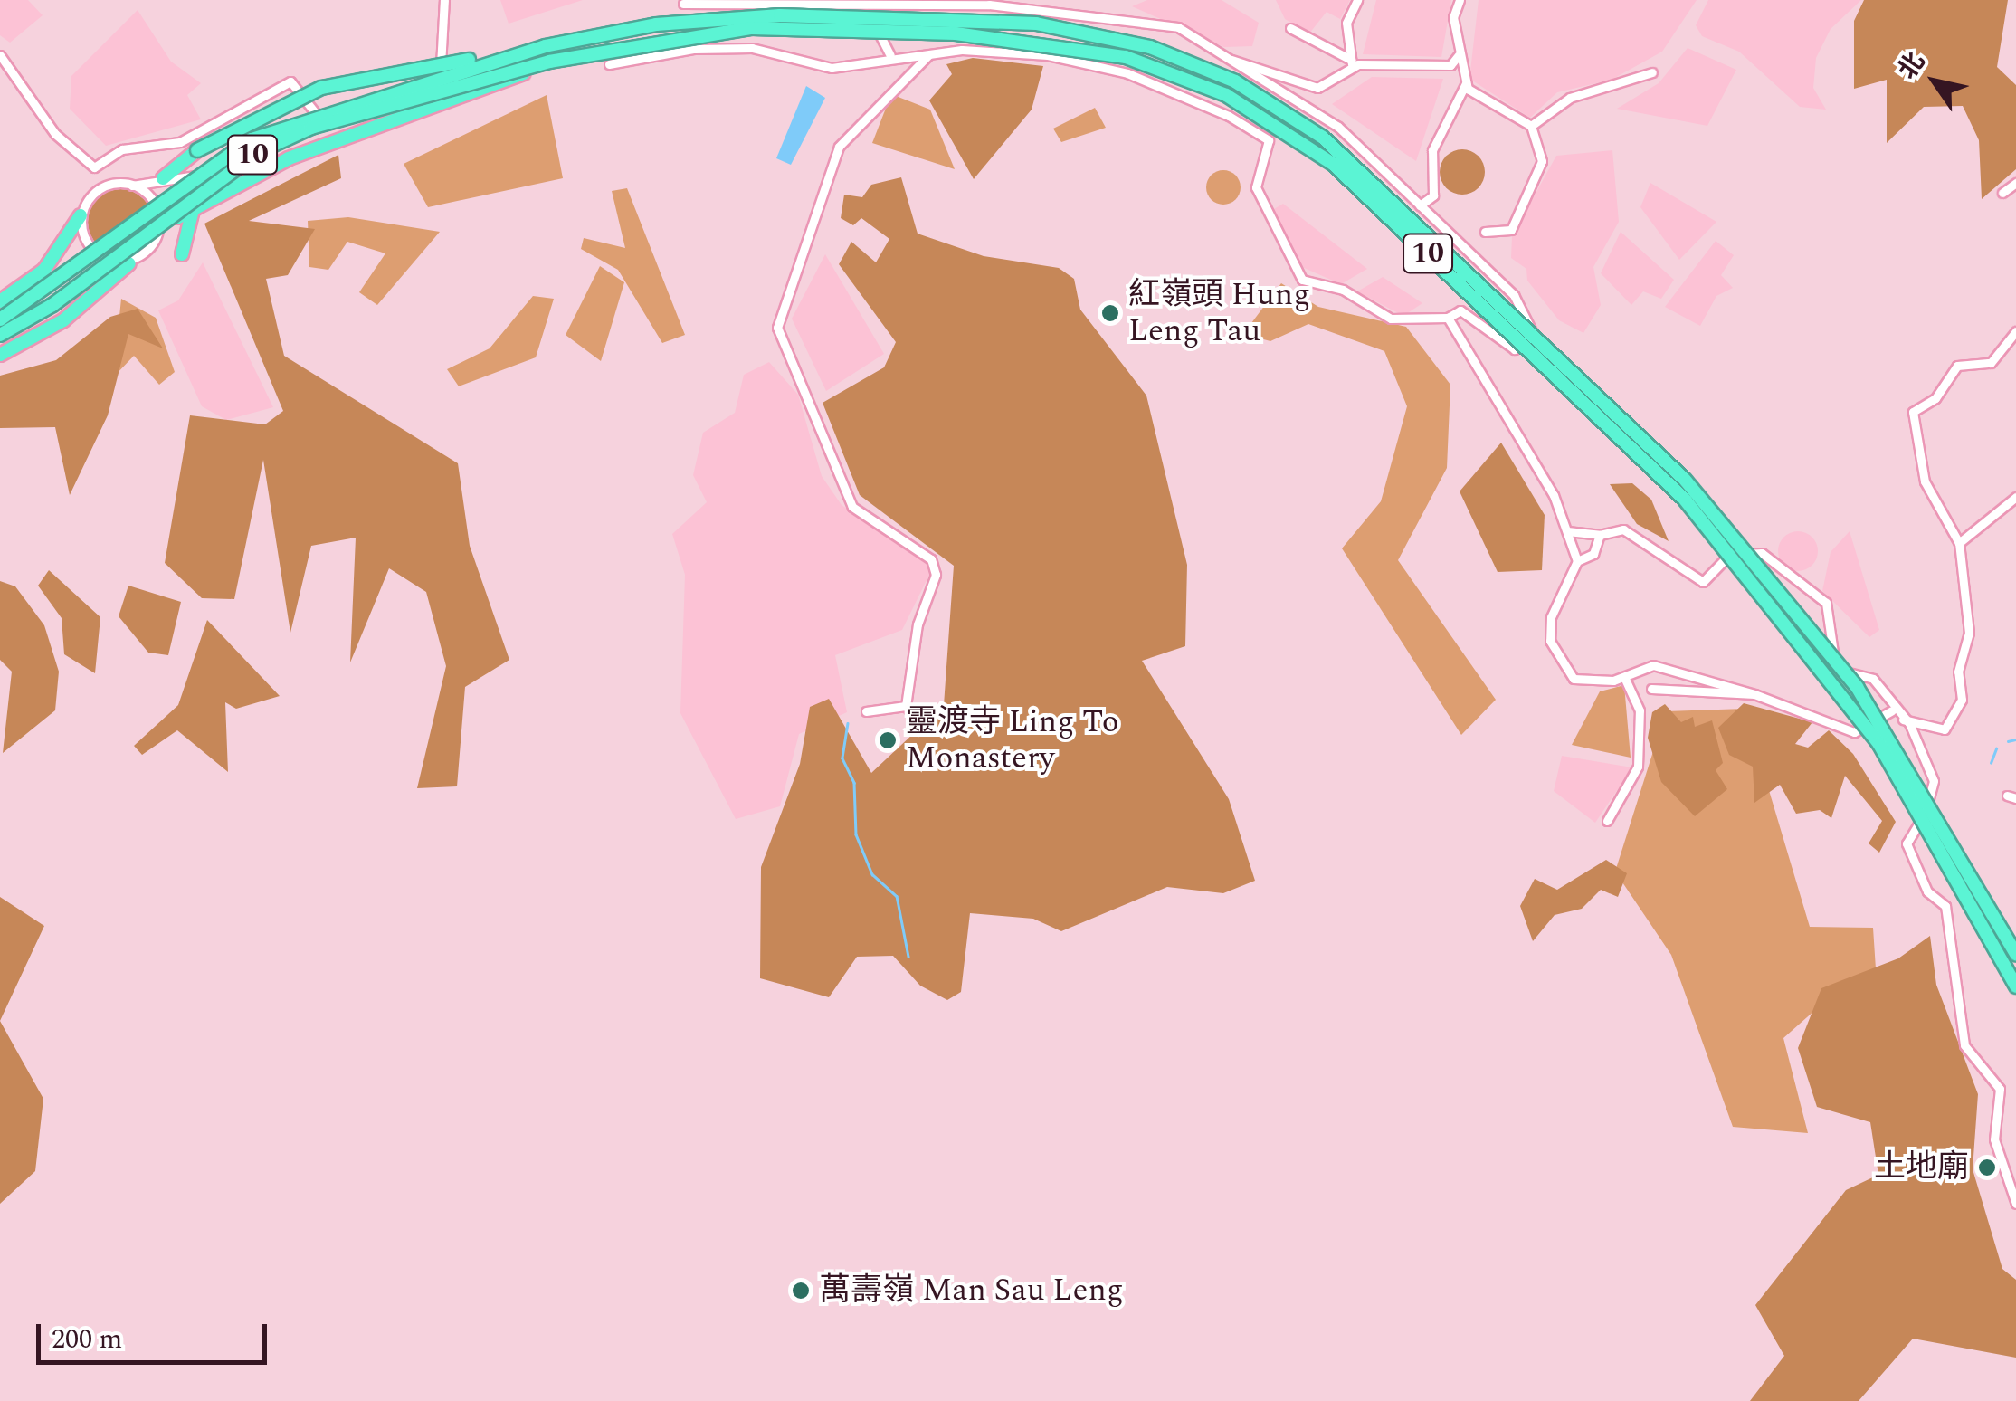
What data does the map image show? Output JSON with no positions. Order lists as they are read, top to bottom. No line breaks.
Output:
{"streets":{"highway":["10"]},"places":["紅嶺頭 Hung Leng Tau","靈渡寺 Ling To Monastery","土地廟","萬壽嶺 Man Sau Leng"],"scale_bar":"200 m","north":"top left"}
